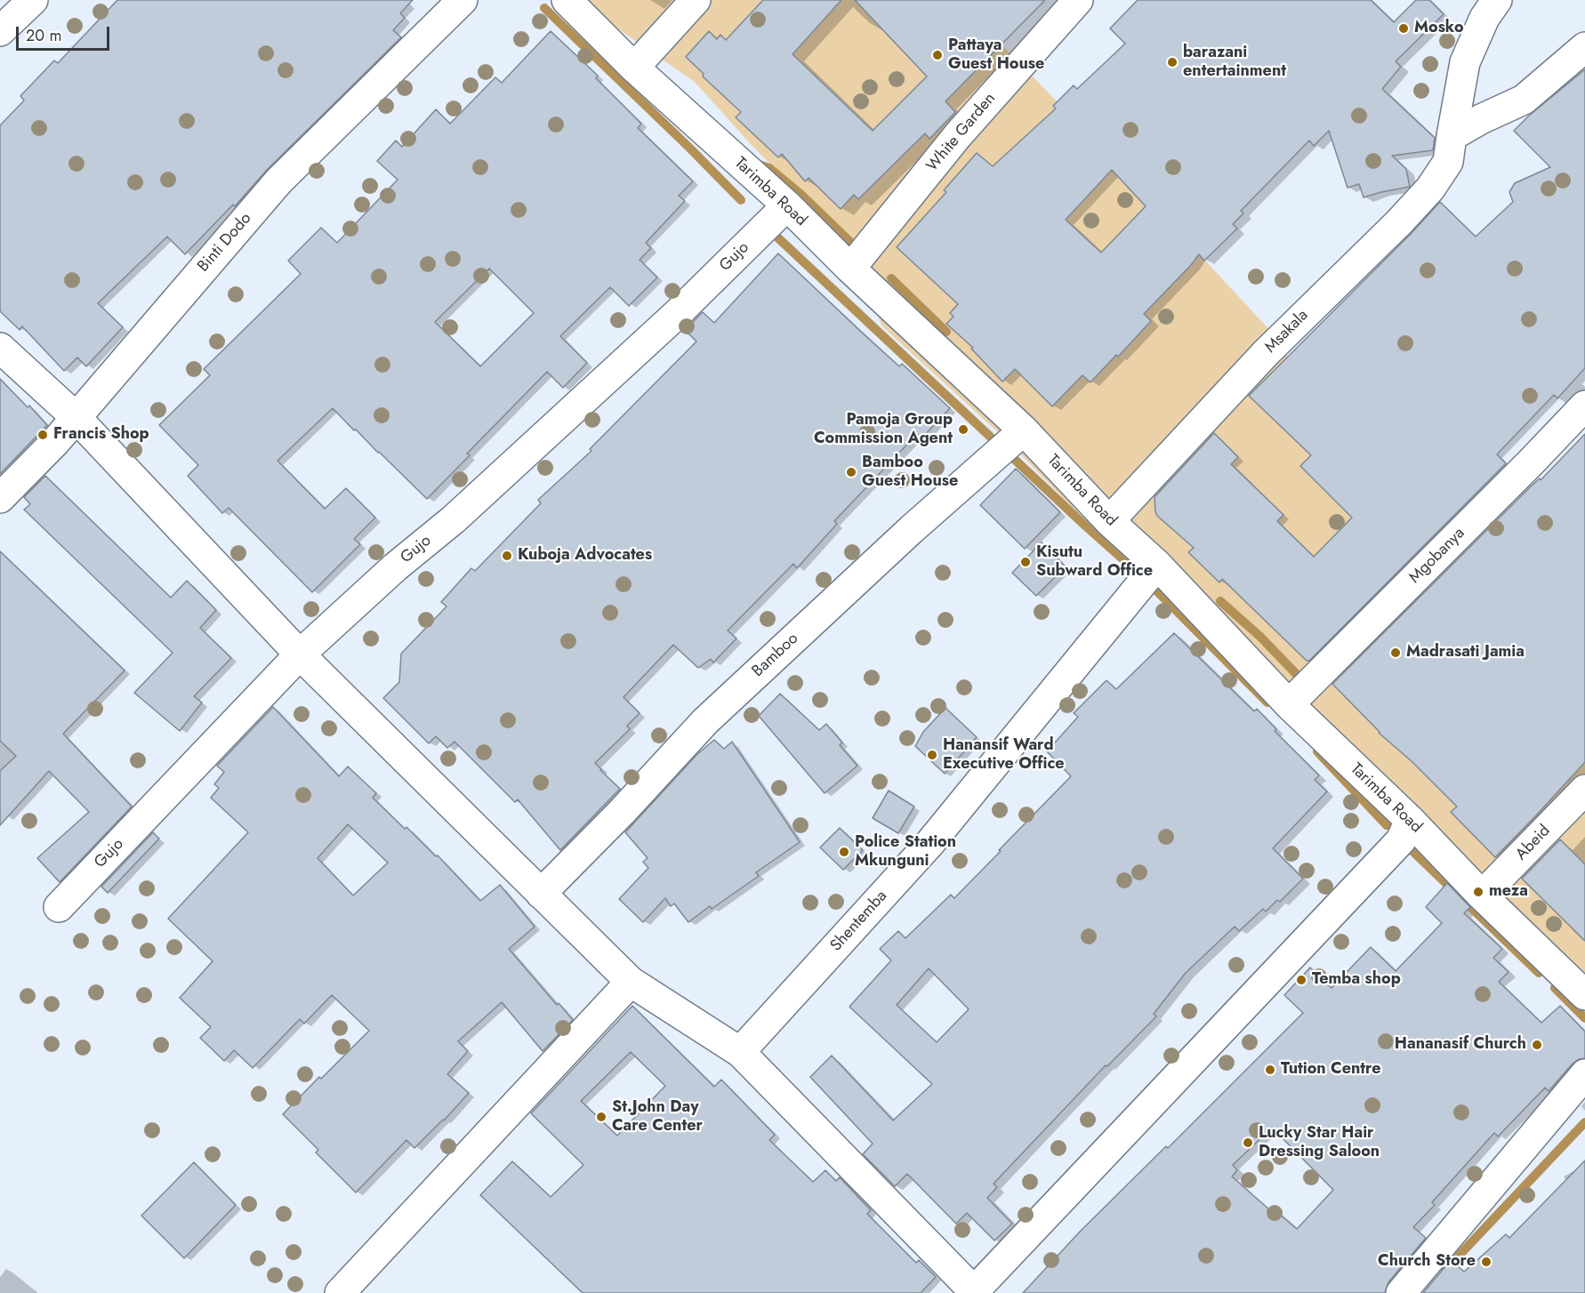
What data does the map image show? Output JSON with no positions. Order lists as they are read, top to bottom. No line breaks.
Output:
{"streets":{"street":["White Garden","Tarimba Road","Binti Dodo","Gujo","Msakala","Mgobanya","Bamboo","Abeid","Shentemba"]},"crossings":[["White Garden","Tarimba Road"],["Tarimba Road","Gujo"],["Tarimba Road","Msakala"],["Tarimba Road","Mgobanya"],["Tarimba Road","Bamboo"],["Tarimba Road","Abeid"],["Tarimba Road","Shentemba"]],"places":["Mosko","Pattaya Guest House","barazani entertainment","Pamoja Group Commission Agent","Francis Shop","Bamboo Guest House","Kuboja Advocates","Kisutu Subward Office","Madrasati Jamia","Hanansif Ward Executive Office","Police Station Mkunguni","meza","Temba shop","Hananasif Church","Tution Centre","St.John Day Care Center","Lucky Star Hair Dressing Saloon","Church Store"],"scale_bar":"20 m"}
